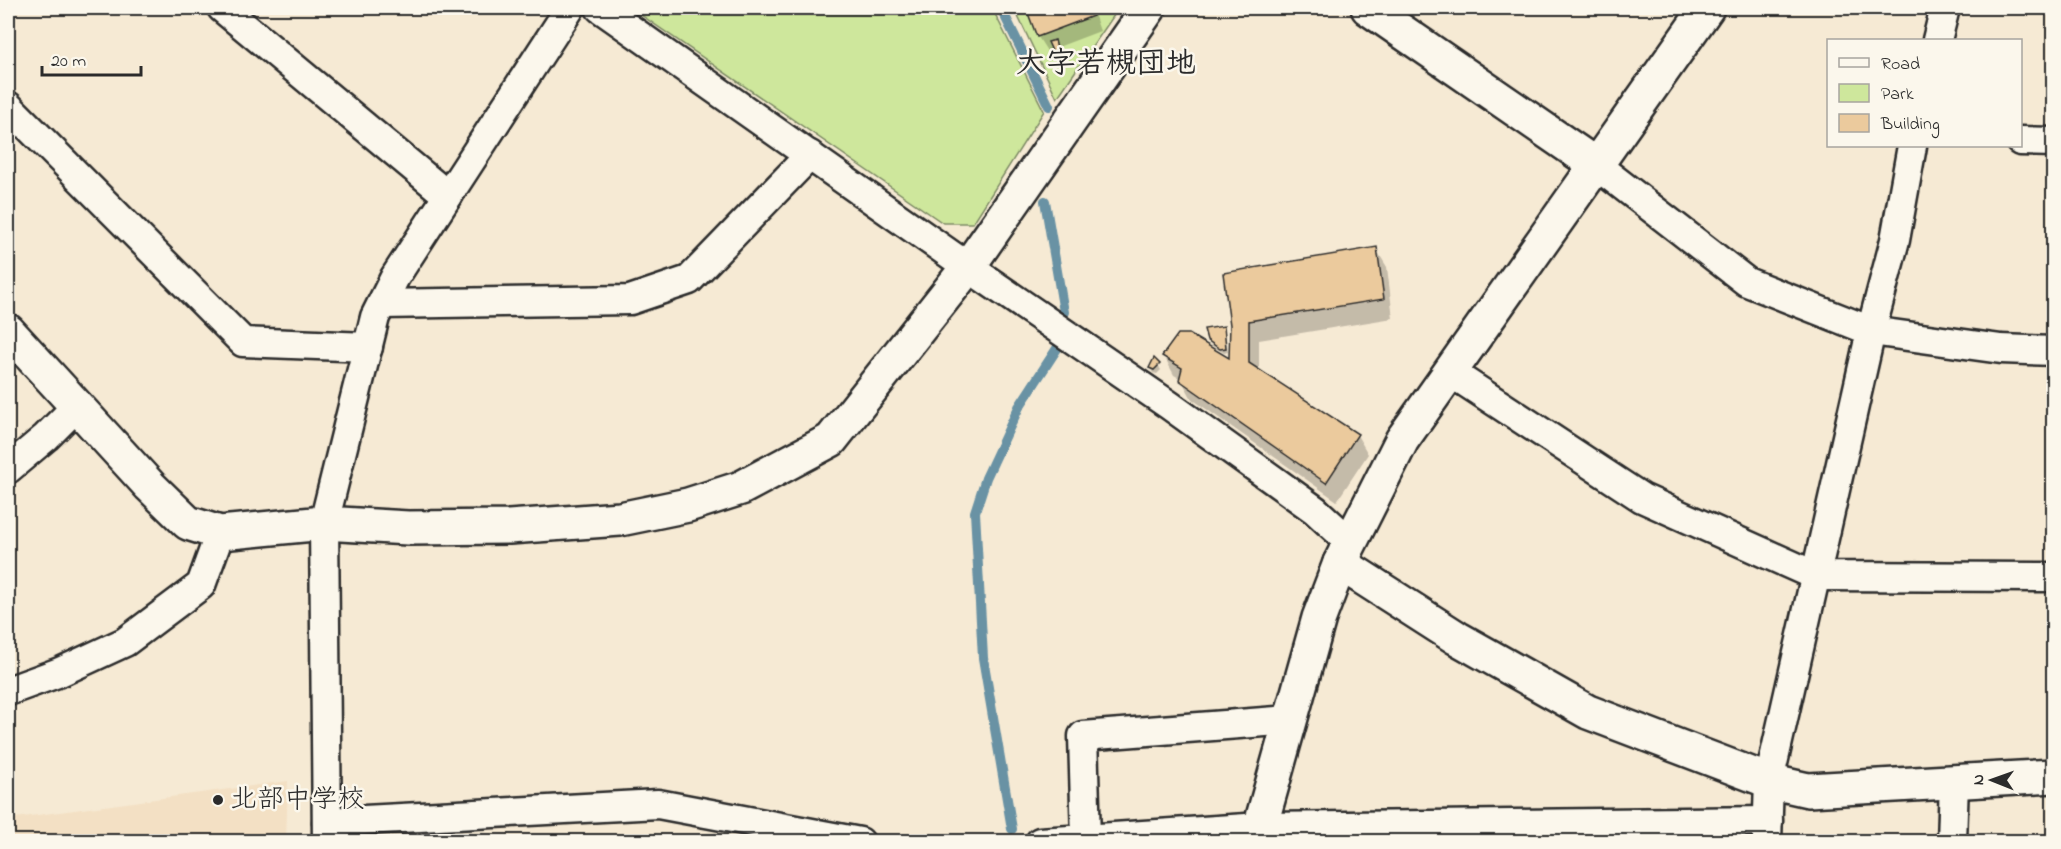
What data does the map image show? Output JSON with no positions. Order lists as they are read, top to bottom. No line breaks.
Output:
{"districts":["大字若槻団地"],"places":["北部中学校"],"legend":["Road","Park","Building"],"scale_bar":"20 m","north":"left"}
